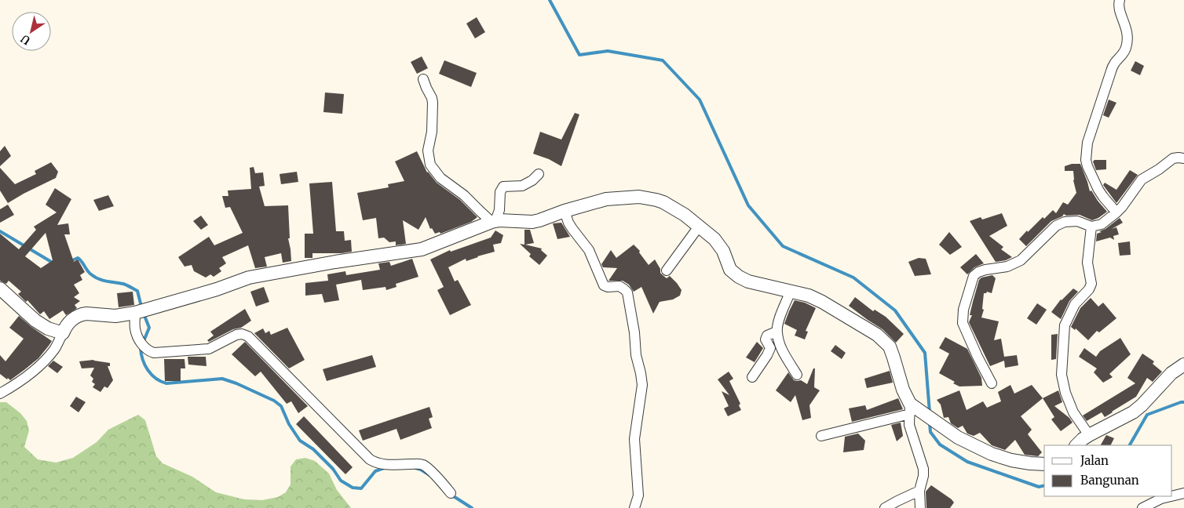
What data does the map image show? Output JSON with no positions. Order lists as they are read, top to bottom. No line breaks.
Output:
{"legend":["Jalan","Bangunan"],"north":"bottom left"}
